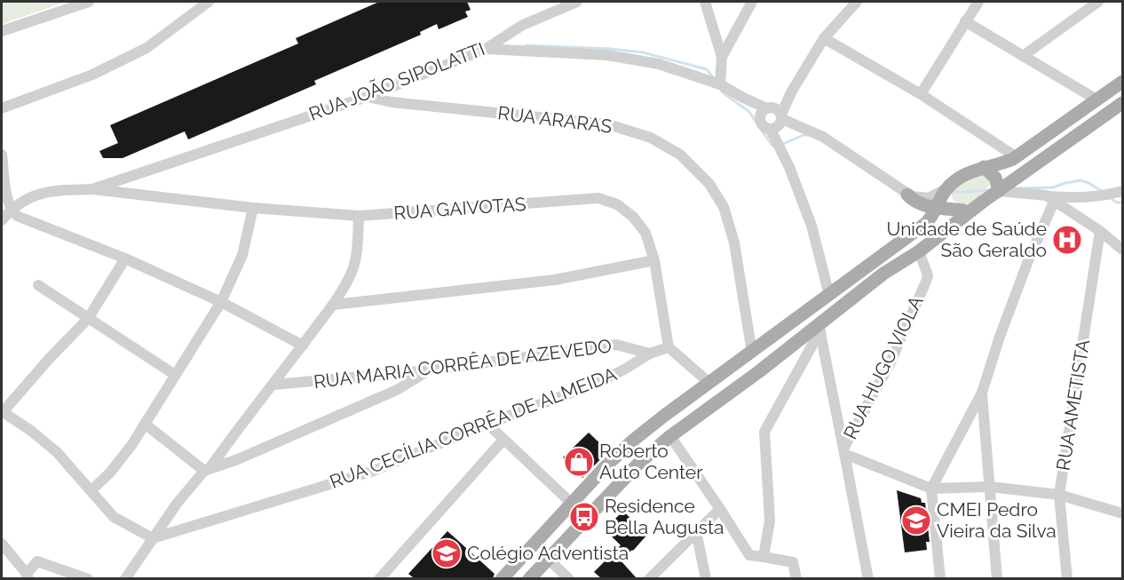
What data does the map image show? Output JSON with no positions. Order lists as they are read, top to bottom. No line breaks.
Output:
{"streets":{"street":["RUA JOÃO SIPOLATTI","RUA ARARAS","RUA GAIVOTAS","RUA MARIA CORRÊA DE AZEVEDO","RUA HUGO VIOLA","RUA AMETISTA","RUA CECÍLIA CORRÊA DE ALMEIDA"]},"crossings":[["RUA JOÃO SIPOLATTI","RUA ARARAS"],["RUA JOÃO SIPOLATTI","RUA GAIVOTAS"],["RUA GAIVOTAS","RUA CECÍLIA CORRÊA DE ALMEIDA"],["RUA MARIA CORRÊA DE AZEVEDO","RUA CECÍLIA CORRÊA DE ALMEIDA"]],"places":{"hospital":["Unidade de Saúde São Geraldo"],"shop":["Roberto Auto Center"],"bus stop":["Residence Bella Augusta"],"school or university":["CMEI Pedro Vieira da Silva","Colégio Adventista"]}}
